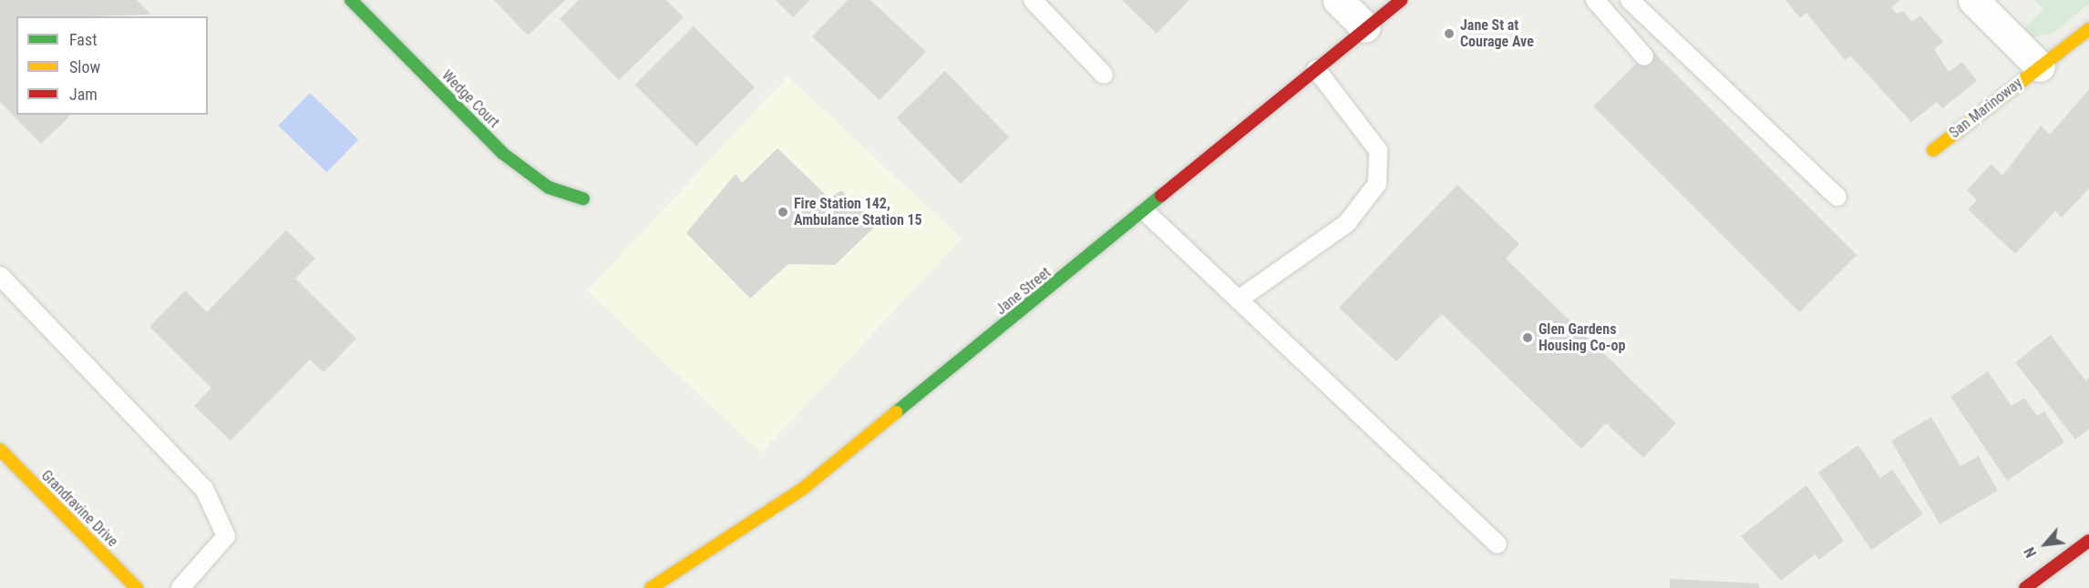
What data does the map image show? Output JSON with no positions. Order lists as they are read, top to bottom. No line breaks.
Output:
{"streets":{"main road":["Wedge Court","San Marinoway","Jane Street","Grandravine Drive"]},"places":["Jane St at Courage Ave","Fire Station 142, Ambulance Station 15","Glen Gardens Housing Co-op"],"legend":["Fast","Slow","Jam"],"north":"bottom left"}
